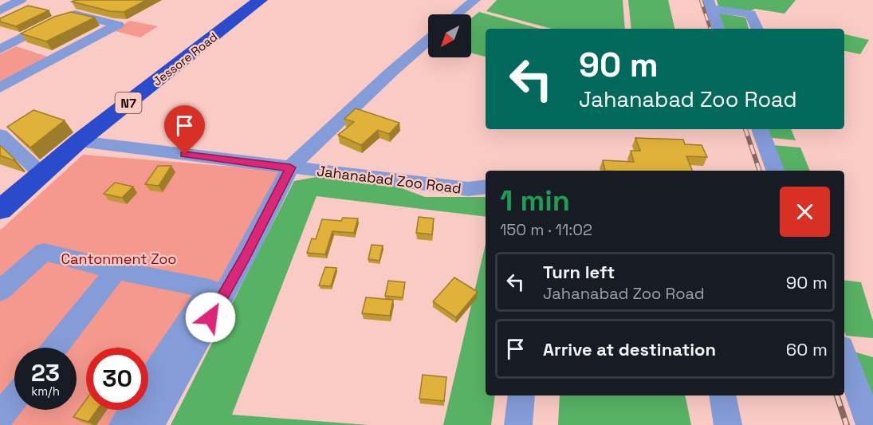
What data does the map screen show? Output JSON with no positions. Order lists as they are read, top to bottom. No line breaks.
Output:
{"streets":{"highway":["Jessore Road","N7"],"street":["Jahanabad Zoo Road"]},"crossings":[["Jessore Road","Jahanabad Zoo Road"]],"parks":["Cantonment Zoo"],"north":"bottom left","page":{"turn":["90 m","Jahanabad Zoo Road"],"heading":["1 min","150 m · 11:02"],"list":[{"name":"Turn left","note":"Jahanabad Zoo Road","value":"90 m"},{"name":"Arrive at destination","value":"60 m"}],"speed":"23 km/h","limit":"30"}}
